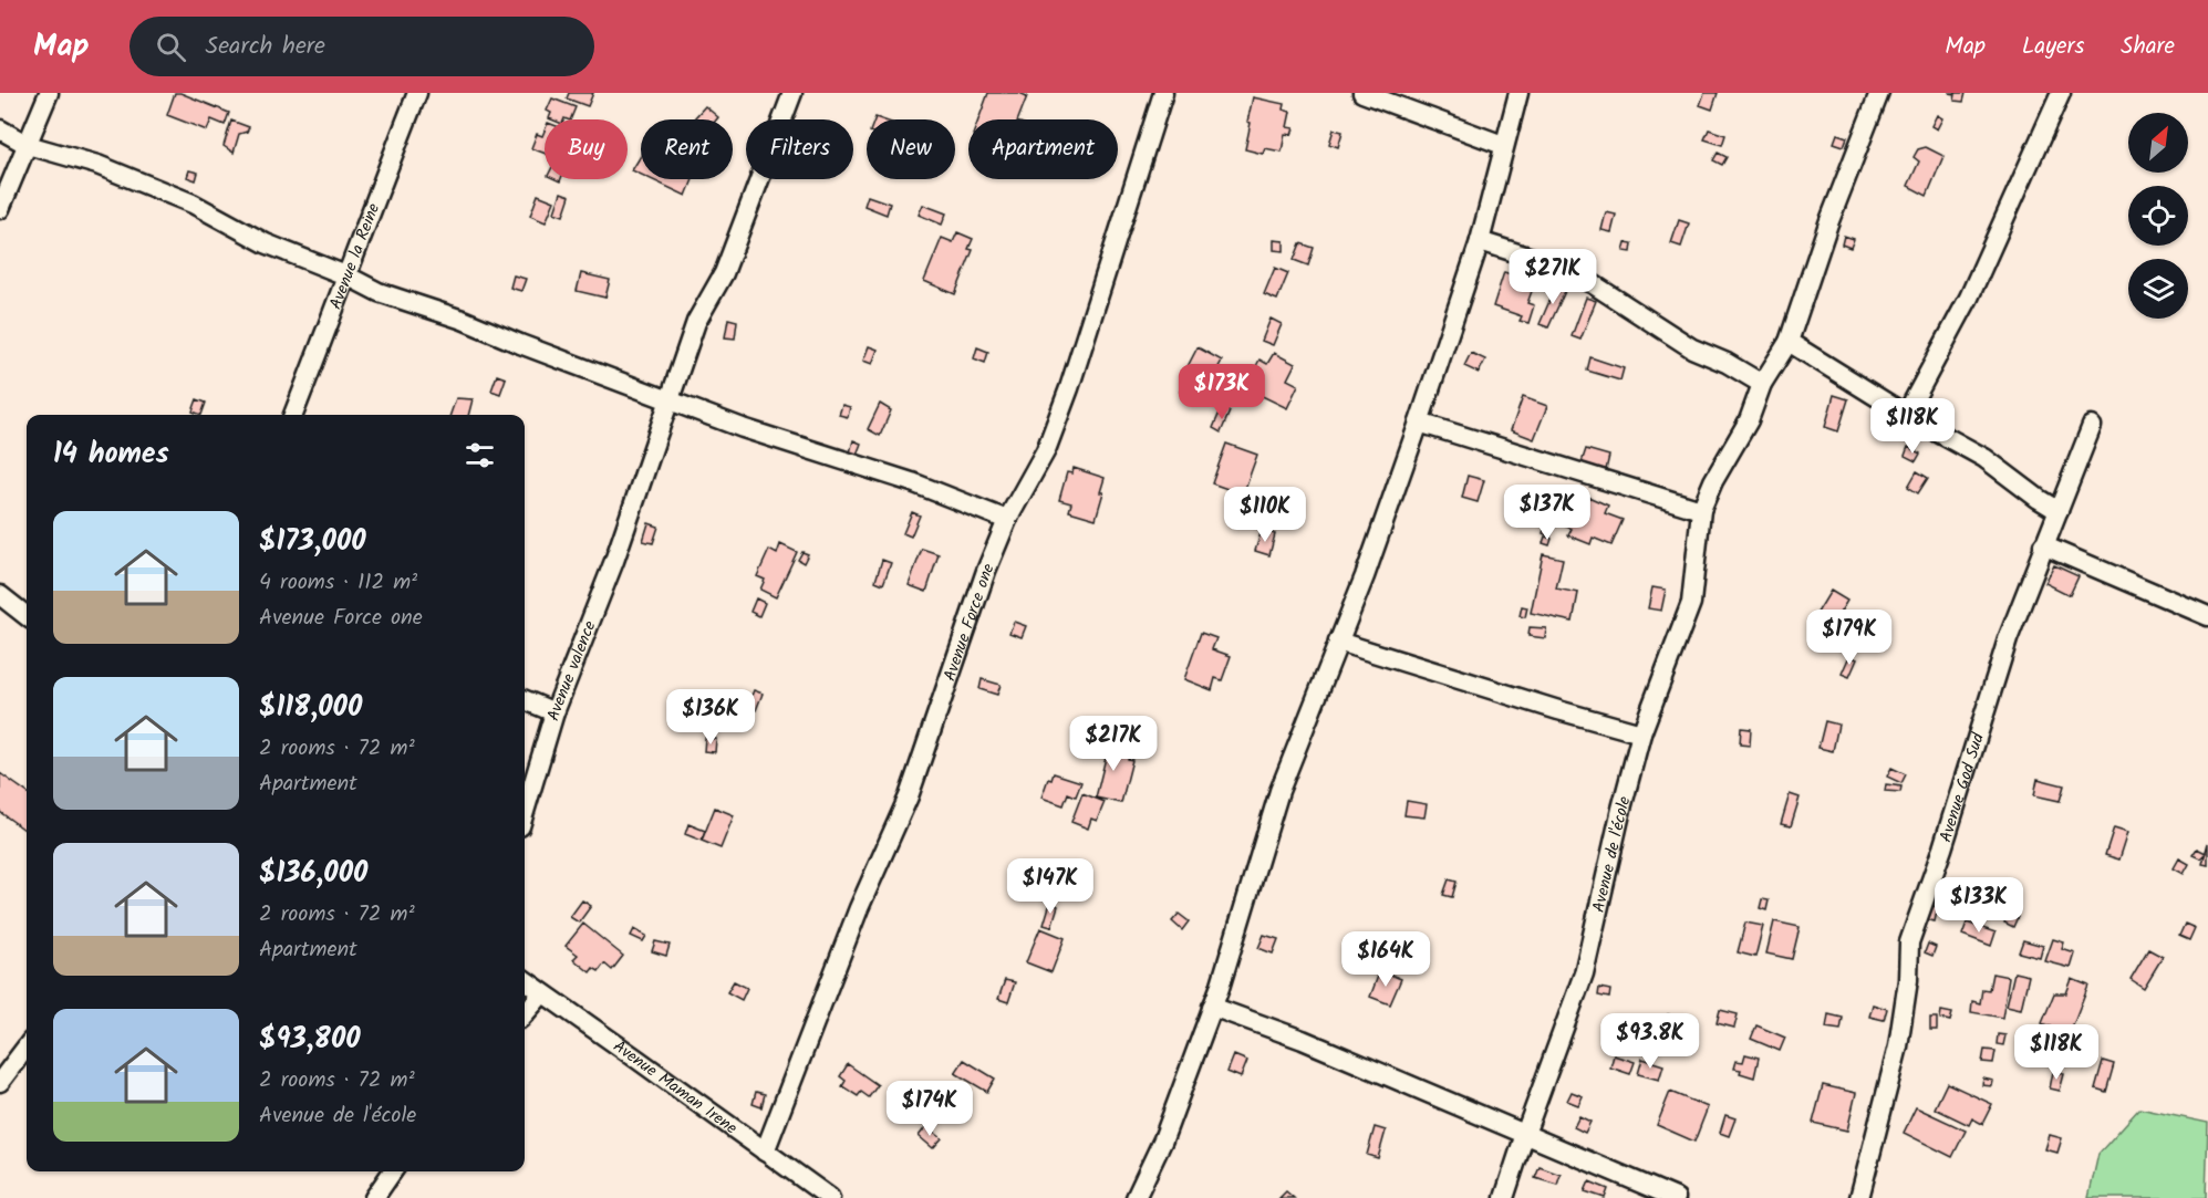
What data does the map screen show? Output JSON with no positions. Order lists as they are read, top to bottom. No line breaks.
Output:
{"streets":{"street":["Avenue la Reine","Avenue Force one","Avenue valence","Avenue God Sud","Avenue de l'école","Avenue Maman Irene"]},"crossings":[["Avenue Force one","Avenue Maman Irene"]],"north":"top right","page":{"header":"Map","search":"Search here","nav":["Map","Layers","Share"],"chip":["Buy","Rent","Filters","New","Apartment"],"price":["$271K","$173K","$118K","$137K","$110K","$179K","$136K","$217K","$147K","$133K","$164K","$93.8K","$118K","$174K"],"heading":"14 homes","list":[{"name":"$173,000","note":"4 rooms · 112 m² · Avenue Force one"},{"name":"$118,000","note":"2 rooms · 72 m² · Apartment"},{"name":"$136,000","note":"2 rooms · 72 m² · Apartment"},{"name":"$93,800","note":"2 rooms · 72 m² · Avenue de l'école"}]}}
